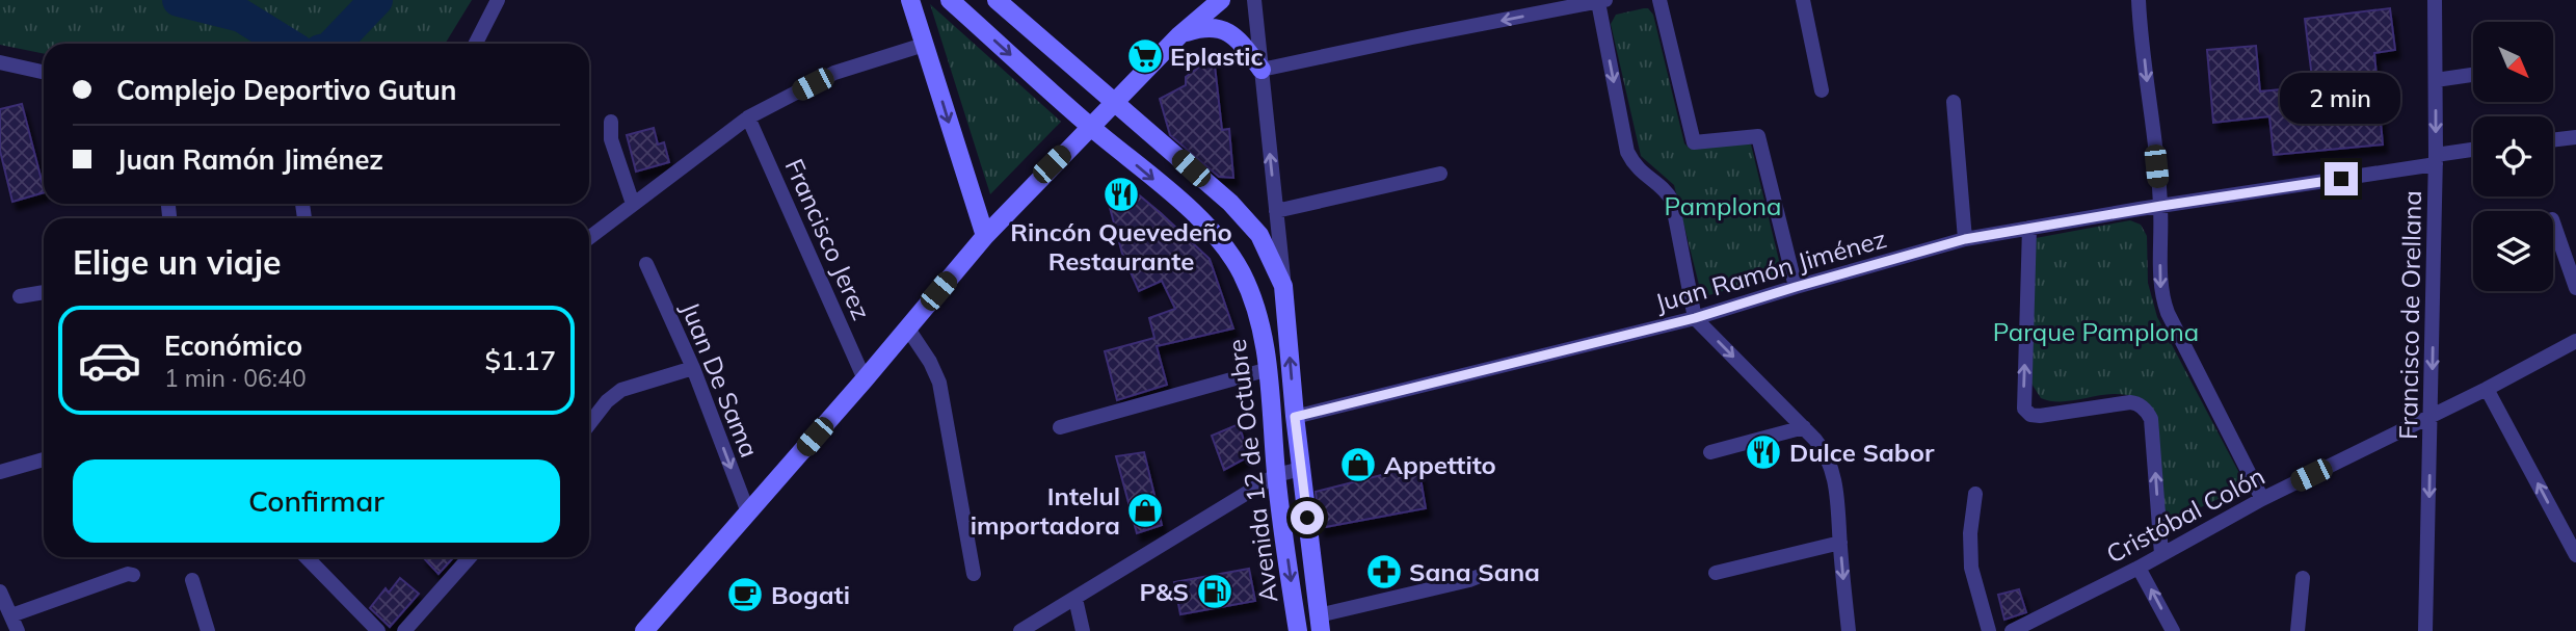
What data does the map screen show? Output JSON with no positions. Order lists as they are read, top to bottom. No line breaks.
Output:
{"streets":{"main road":["Avenida 12 de Octubre"],"street":["Francisco Jerez","Juan Ramón Jiménez","Francisco de Orellana","Juan De Sama","Cristóbal Colón"]},"crossings":[["Juan Ramón Jiménez","Francisco de Orellana"],["Juan Ramón Jiménez","Avenida 12 de Octubre"],["Francisco de Orellana","Cristóbal Colón"]],"one_way":["Francisco de Orellana","Juan De Sama"],"parks":["Pamplona","Parque Pamplona"],"places":{"supermarket":["Eplastic"],"restaurant":["Rincón Quevedeño Restaurante","Dulce Sabor"],"shop":["Appettito","Intelul importadora"],"pharmacy":["Sana Sana"],"fuel station":["P&S"],"cafe":["Bogati"]},"north":"bottom right","page":{"banner":["Complejo Deportivo Gutun","Juan Ramón Jiménez"],"bubble":"2 min","heading":"Elige un viaje","list":[{"name":"Económico","note":"1 min · 06:40","value":"$1.17"}],"buttons":"Confirmar"}}
